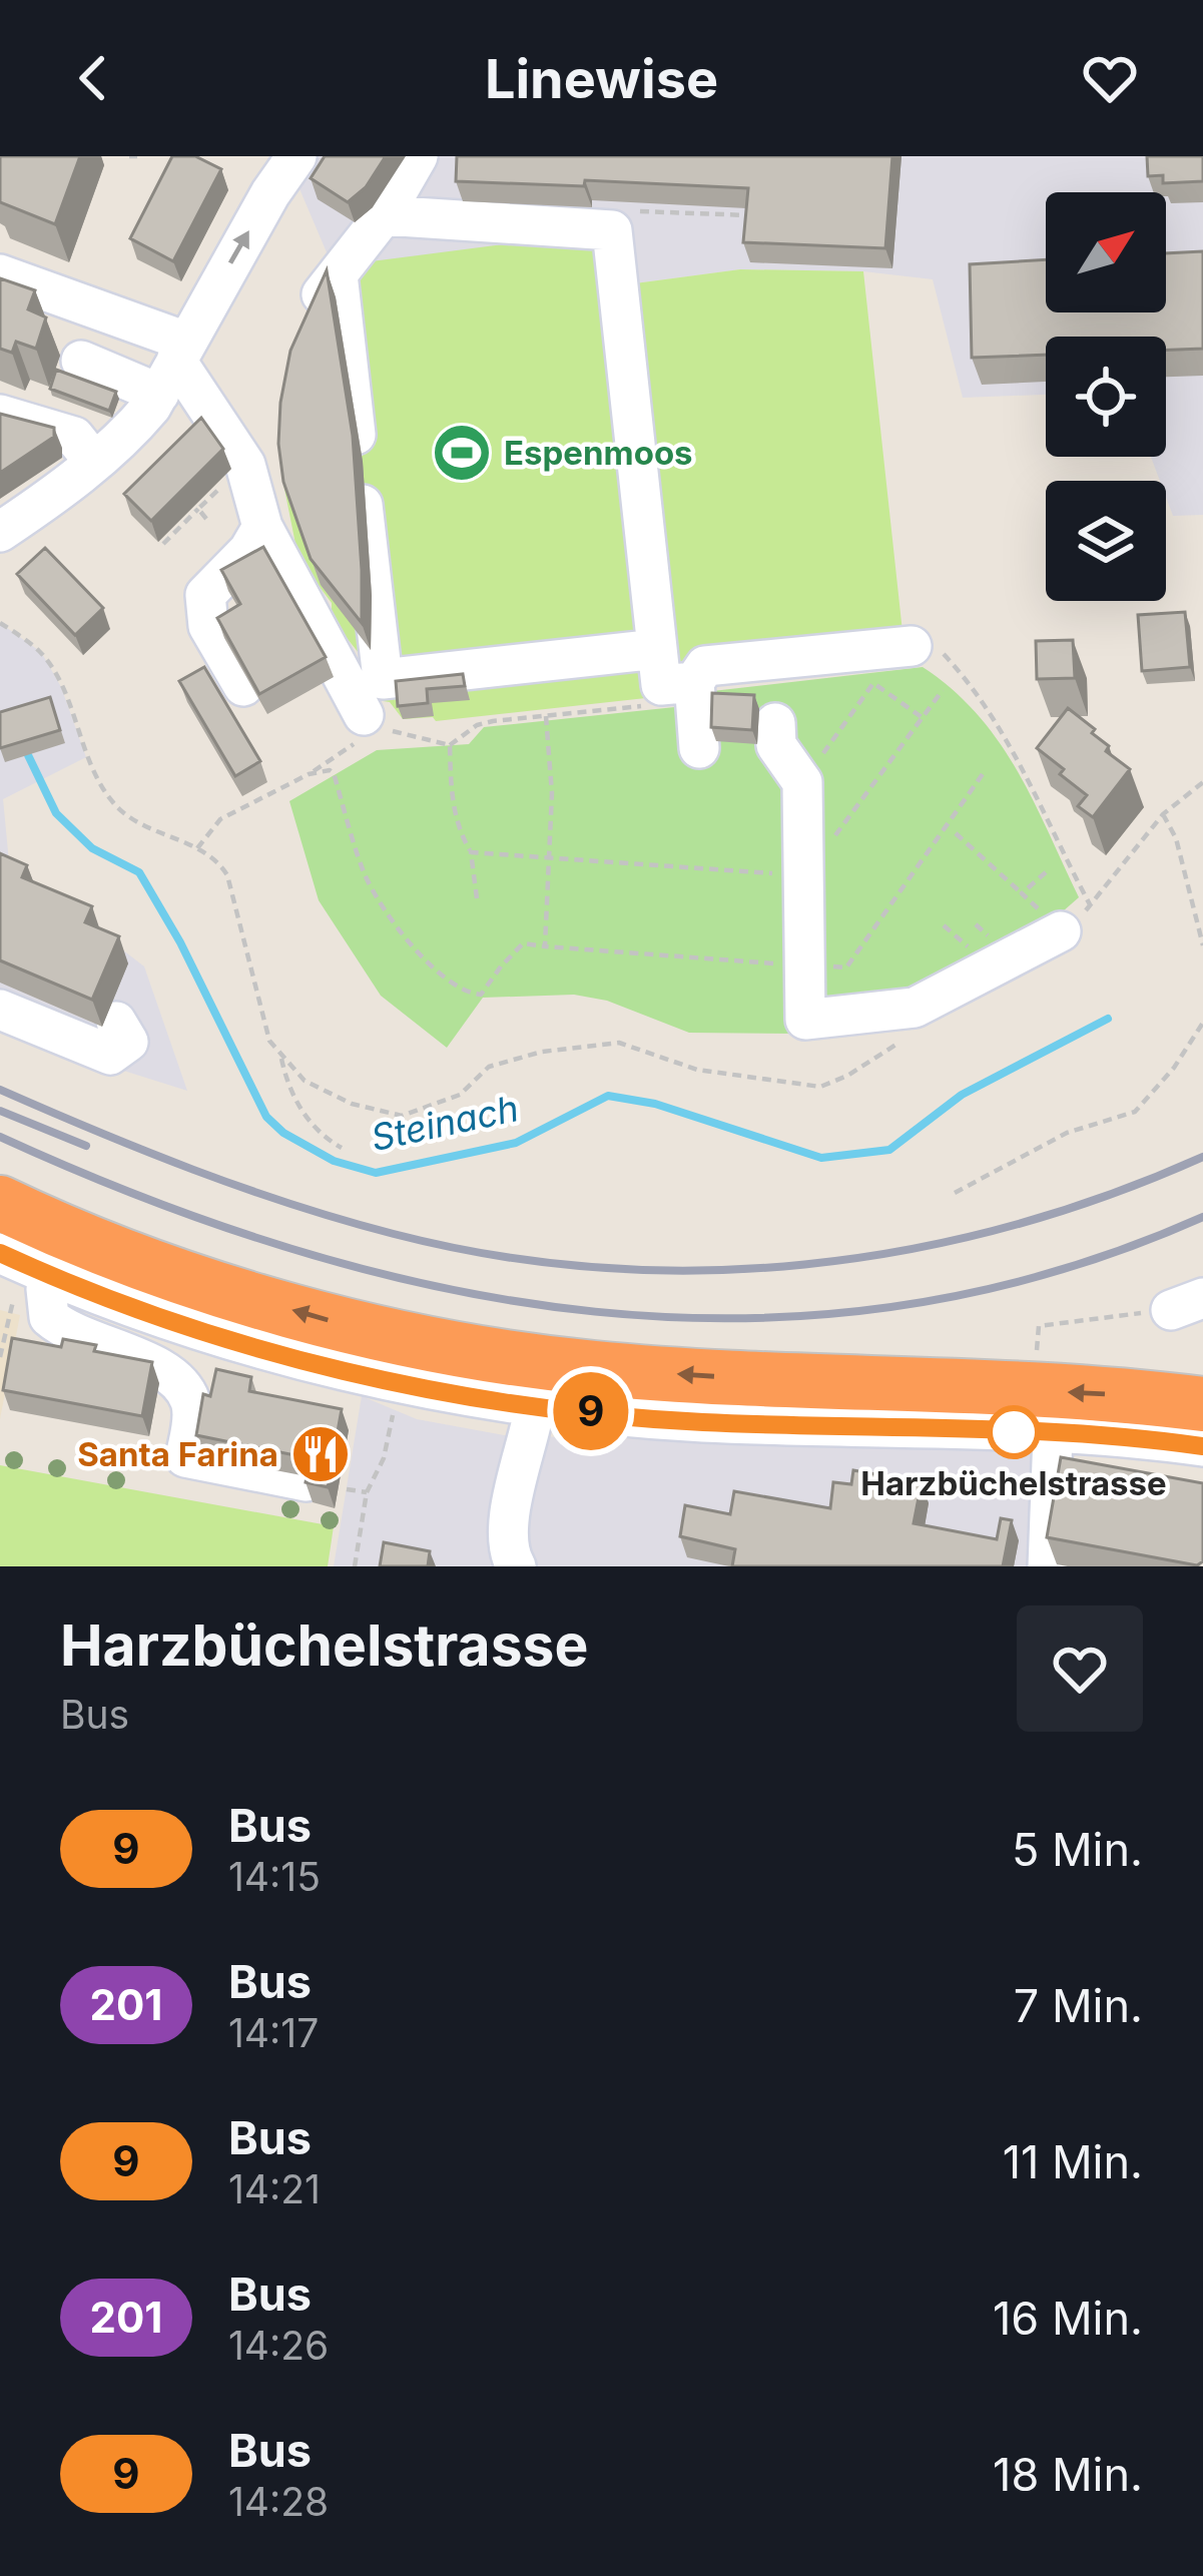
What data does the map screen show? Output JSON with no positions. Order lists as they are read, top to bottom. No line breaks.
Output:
{"water":["Steinach"],"places":{"sports":["Espenmoos"],"other":["Harzbüchelstrasse"],"restaurant":["Santa Farina"]},"lines":["bus line 9"],"north":"top right","page":{"header":"Linewise","on_map":"9","heading":["Harzbüchelstrasse","Bus"],"list":[{"mark":"9","name":"Bus","note":"14:15","value":"5 Min."},{"mark":"201","name":"Bus","note":"14:17","value":"7 Min."},{"mark":"9","name":"Bus","note":"14:21","value":"11 Min."},{"mark":"201","name":"Bus","note":"14:26","value":"16 Min."},{"mark":"9","name":"Bus","note":"14:28","value":"18 Min."}]}}
